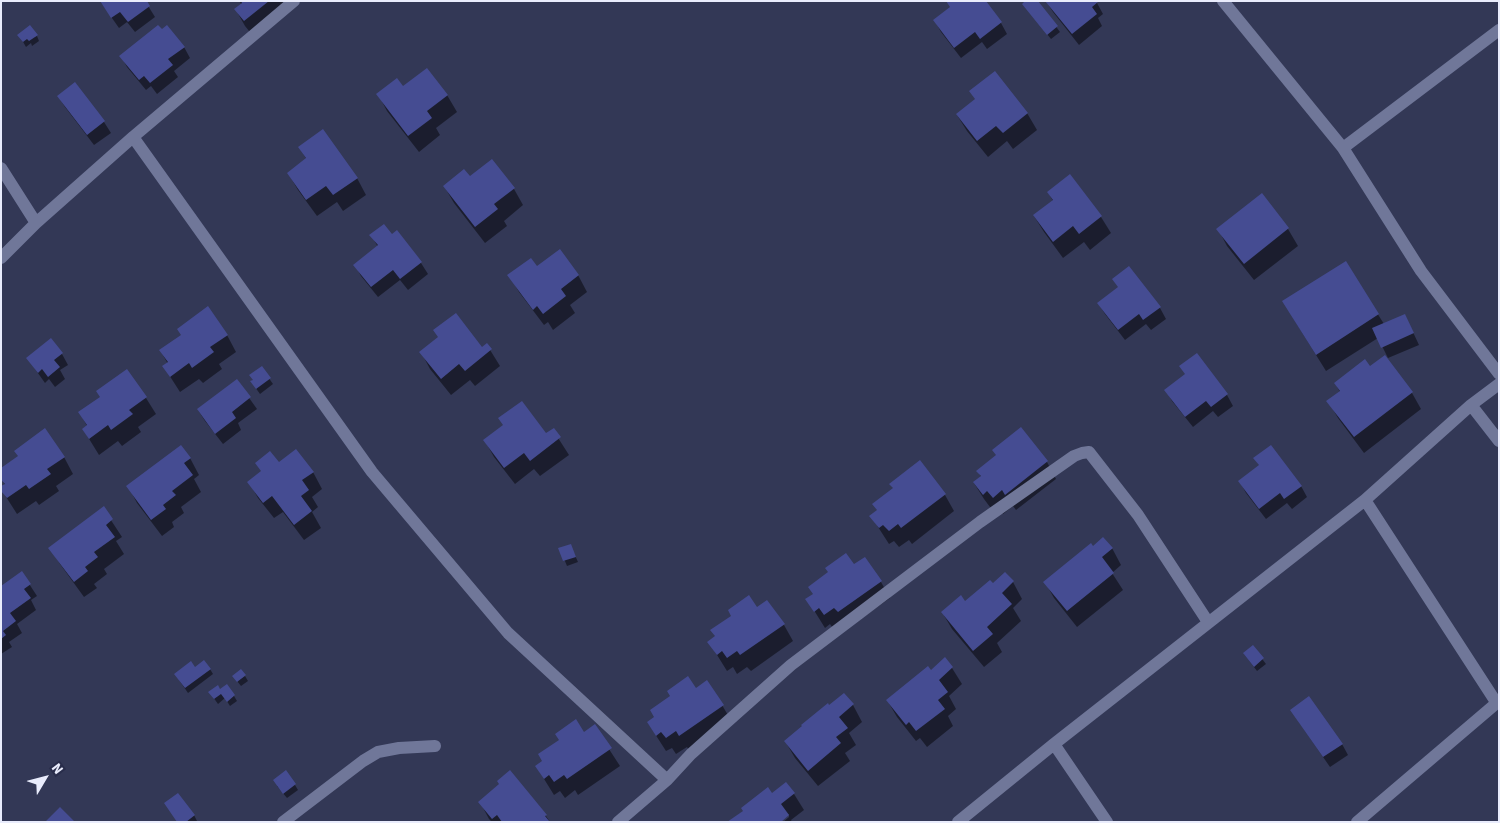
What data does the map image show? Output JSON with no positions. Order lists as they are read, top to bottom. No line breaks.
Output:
{"north":"top right"}
